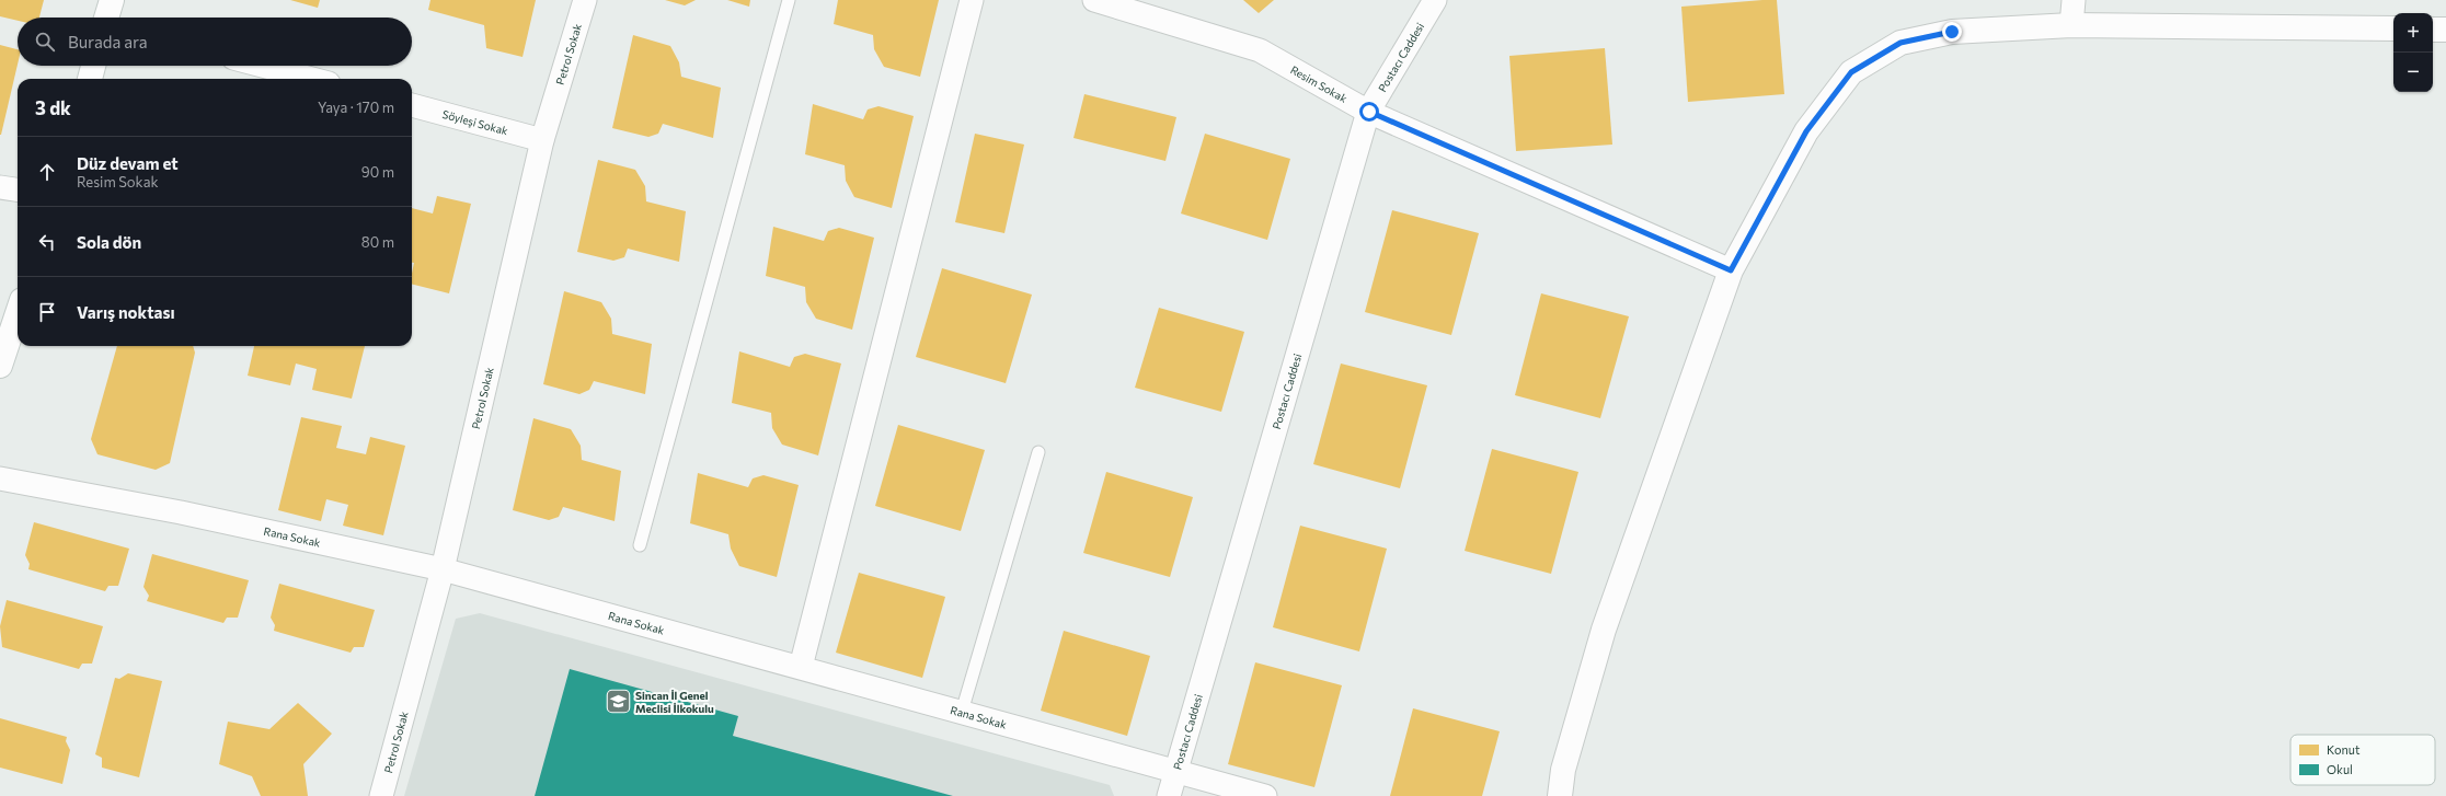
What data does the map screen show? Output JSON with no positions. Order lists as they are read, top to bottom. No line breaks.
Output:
{"streets":{"street":["Petrol Sokak","Postacı Caddesi","Resim Sokak","Söyleşi Sokak","Rana Sokak"]},"crossings":[["Petrol Sokak","Söyleşi Sokak"],["Petrol Sokak","Rana Sokak"],["Postacı Caddesi","Resim Sokak"],["Postacı Caddesi","Rana Sokak"]],"places":{"school or university":["Sincan İl Genel Meclisi İlkokulu"]},"legend":["Konut","Okul"],"page":{"map_buttons":["+","−"],"search":"Burada ara","heading":["3 dk","Yaya · 170 m"],"list":[["Düz devam et","Resim Sokak","90 m"],["Sola dön","80 m"],"Varış noktası"]}}
